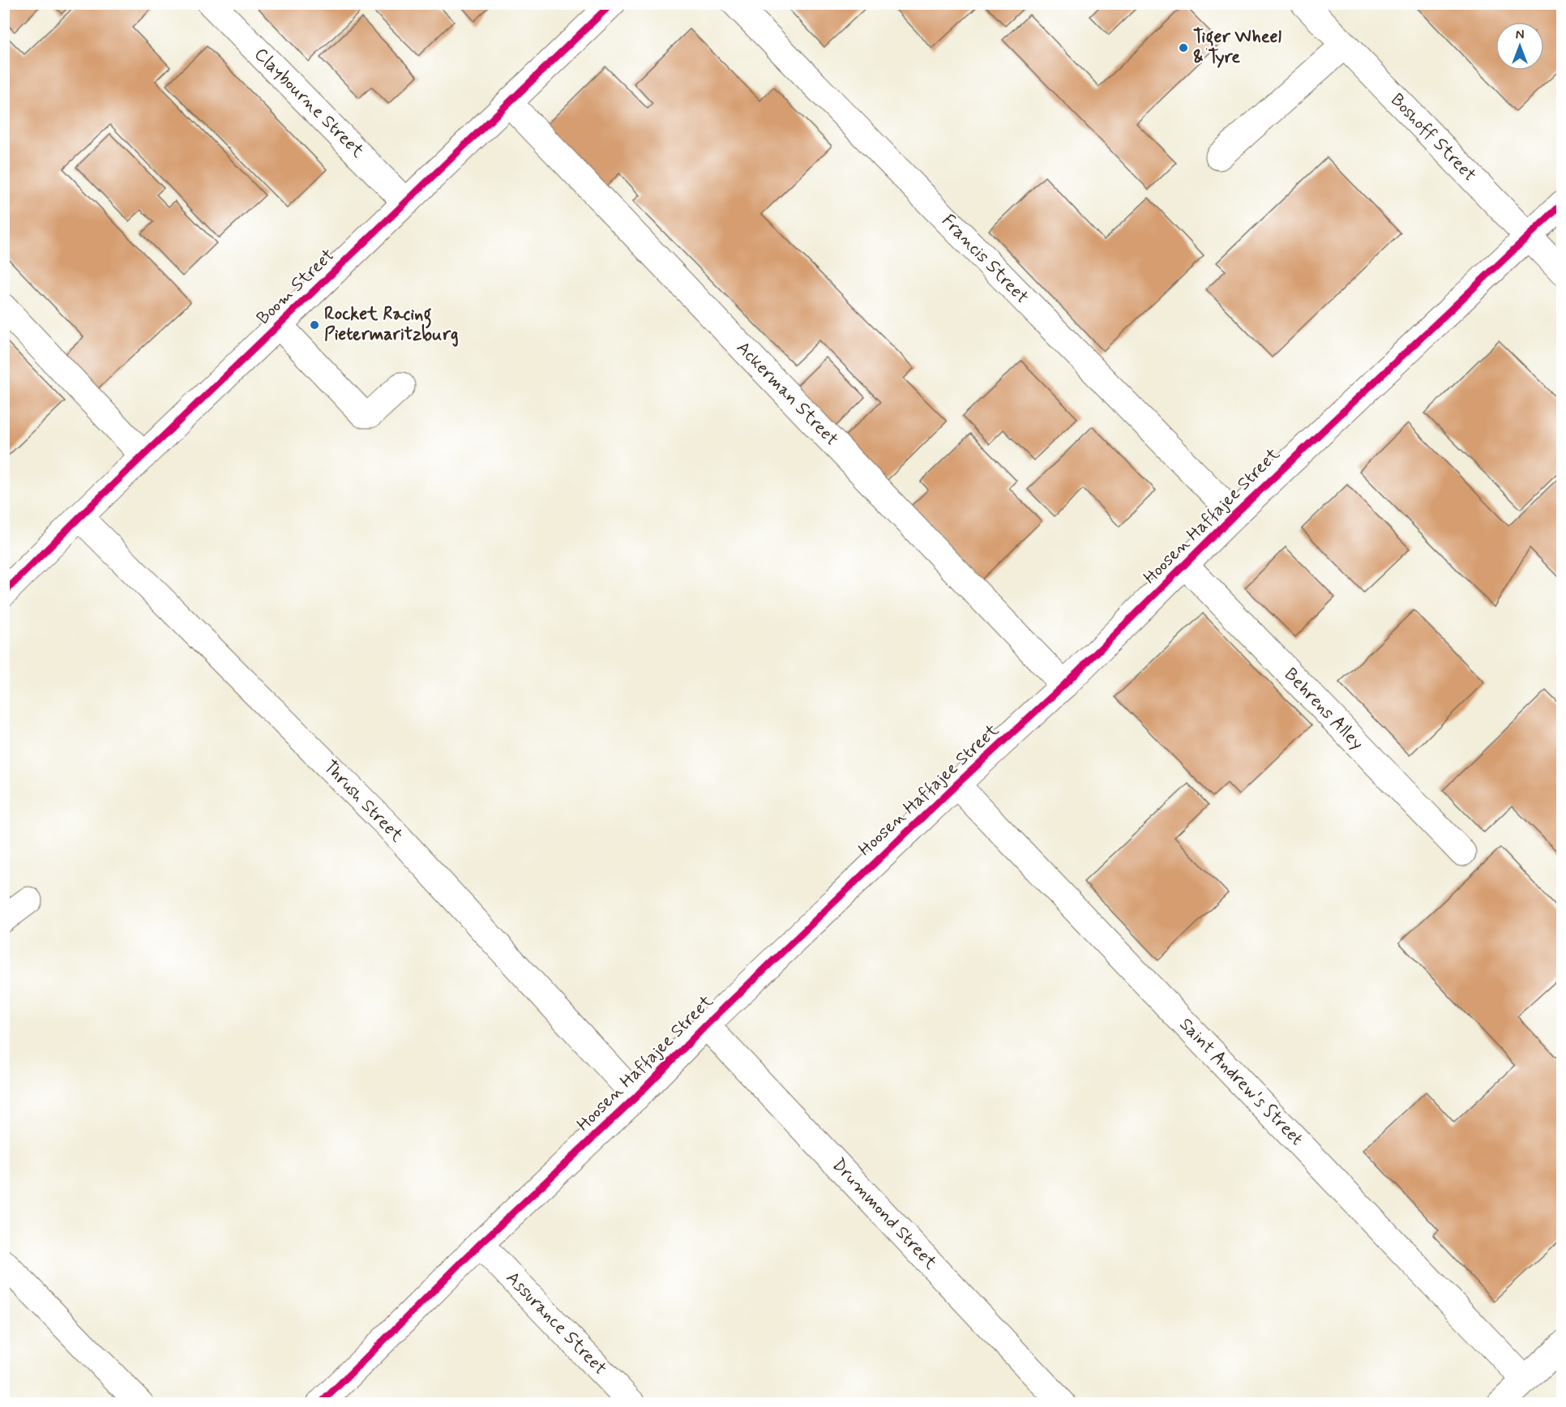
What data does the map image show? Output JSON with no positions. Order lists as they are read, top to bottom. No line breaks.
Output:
{"streets":{"street":["Claybourne Street","Boshoff Street","Francis Street","Boom Street","Ackerman Street","Hoosen Haffajee Street","Behrens Alley","Thrush Street","Saint Andrew's Street","Drummond Street","Assurance Street"]},"crossings":[["Claybourne Street","Boom Street"],["Boshoff Street","Hoosen Haffajee Street"],["Francis Street","Hoosen Haffajee Street"],["Boom Street","Ackerman Street"],["Boom Street","Thrush Street"],["Ackerman Street","Hoosen Haffajee Street"],["Hoosen Haffajee Street","Behrens Alley"],["Hoosen Haffajee Street","Thrush Street"],["Hoosen Haffajee Street","Saint Andrew's Street"],["Hoosen Haffajee Street","Drummond Street"],["Hoosen Haffajee Street","Assurance Street"]],"places":["Tiger Wheel & Tyre","Rocket Racing Pietermaritzburg"],"north":"top"}
